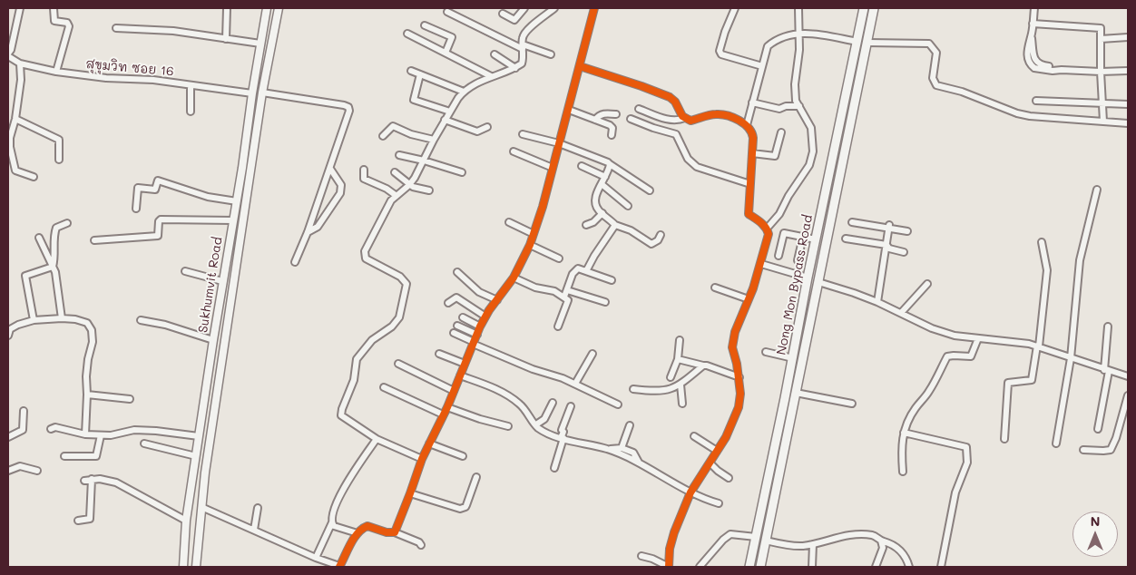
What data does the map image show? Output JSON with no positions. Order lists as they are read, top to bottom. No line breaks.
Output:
{"streets":{"highway":["Nong Mon Bypass Road"],"main road":["Sukhumvit Road"],"street":["สุขุมวิท ซอย 16"]},"crossings":[["สุขุมวิท ซอย 16","Sukhumvit Road"]],"north":"top"}
